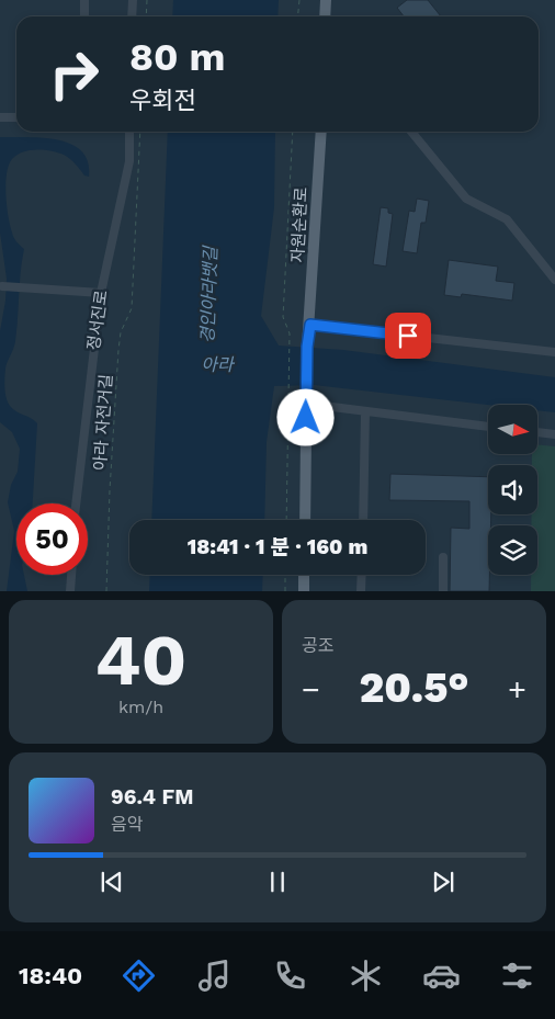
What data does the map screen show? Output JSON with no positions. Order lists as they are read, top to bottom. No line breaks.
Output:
{"streets":{"main road":["자원순환로"],"street":["정서진로"],"path":["아라 자전거길"]},"water":["경인아라뱃길","아라"],"north":"right","page":{"turn":["80 m","우회전"],"limit":"50","trip":"18:41 · 1 분 · 160 m","tile":[["40","km/h"],"공조"],"heat":["−","20.5°","+"],"song":["96.4 FM","음악"],"tabs":"18:40"}}
